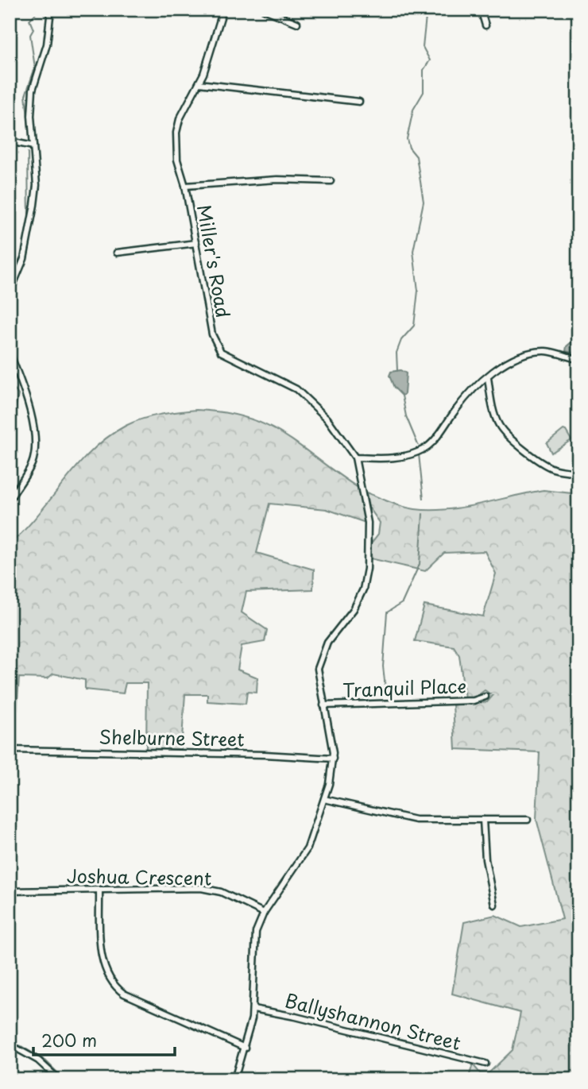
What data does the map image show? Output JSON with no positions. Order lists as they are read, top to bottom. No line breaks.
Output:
{"streets":{"street":["Miller's Road","Tranquil Place","Shelburne Street","Joshua Crescent","Ballyshannon Street"]},"scale_bar":"200 m"}
